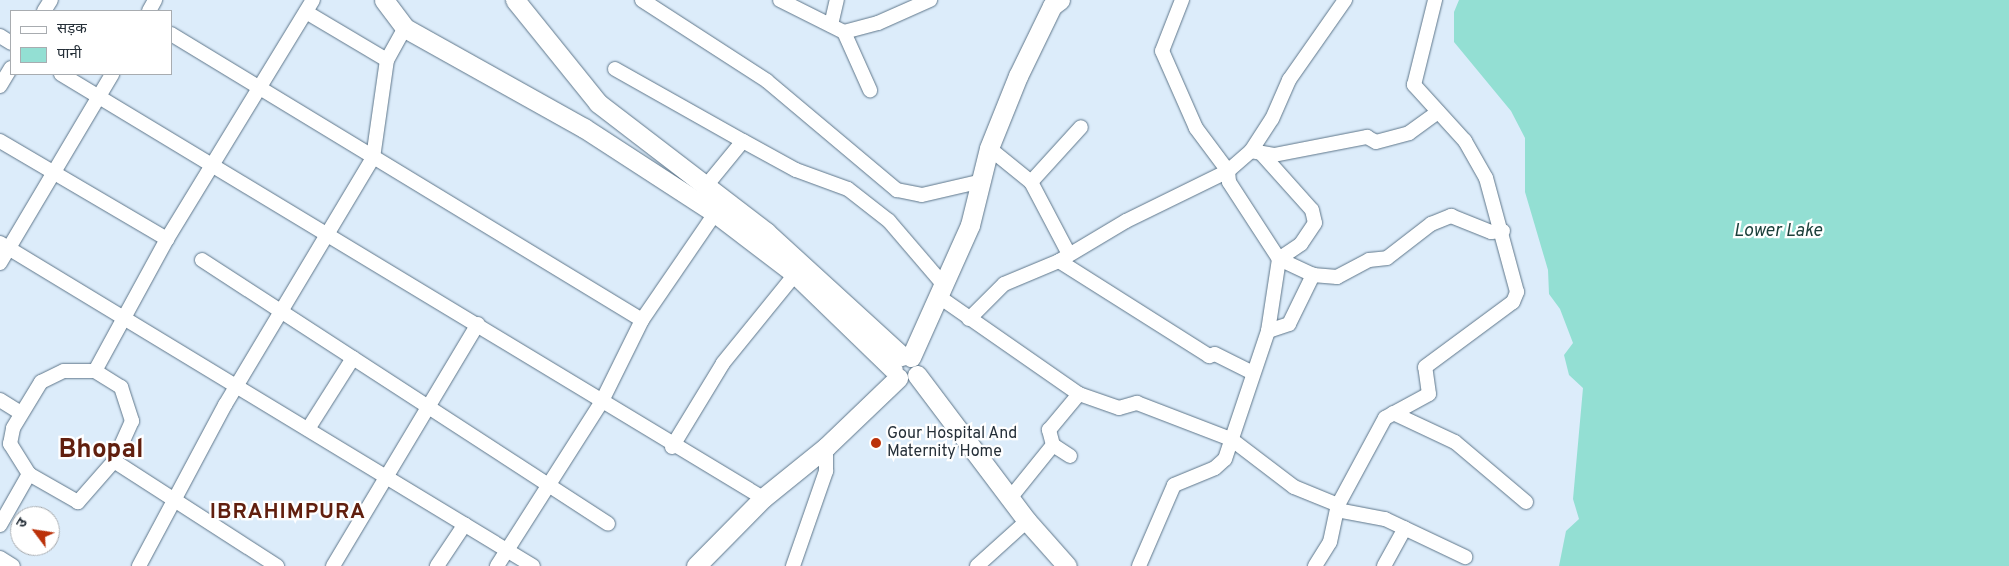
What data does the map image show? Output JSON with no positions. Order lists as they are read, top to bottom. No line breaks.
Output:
{"districts":["Bhopal","IBRAHIMPURA"],"water":["Lower Lake"],"places":["Gour Hospital And Maternity Home"],"legend":["सड़क","पानी"],"north":"top left"}
